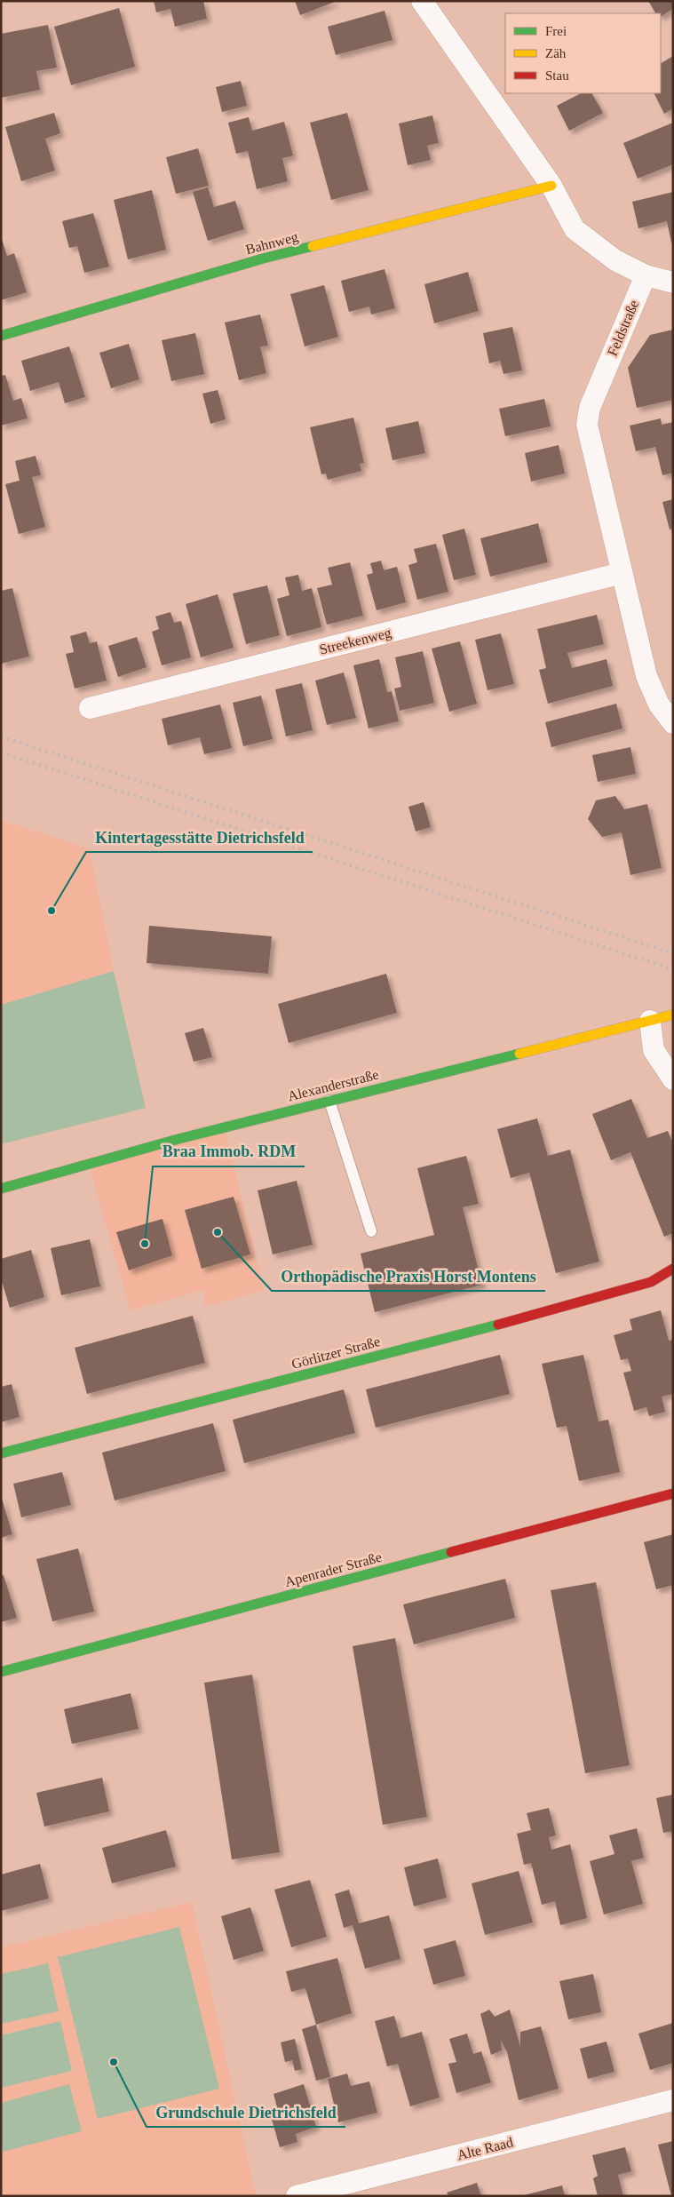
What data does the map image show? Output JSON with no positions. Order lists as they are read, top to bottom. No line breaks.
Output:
{"streets":{"street":["Bahnweg","Feldstraße","Streekenweg","Alexanderstraße","Görlitzer Straße","Apenrader Straße","Alte Raad"]},"crossings":[["Feldstraße","Streekenweg"]],"places":["Kintertagesstätte Dietrichsfeld","Orthopädische Praxis Horst Montens","Braa Immob. RDM","Grundschule Dietrichsfeld"],"legend":["Frei","Zäh","Stau"]}
